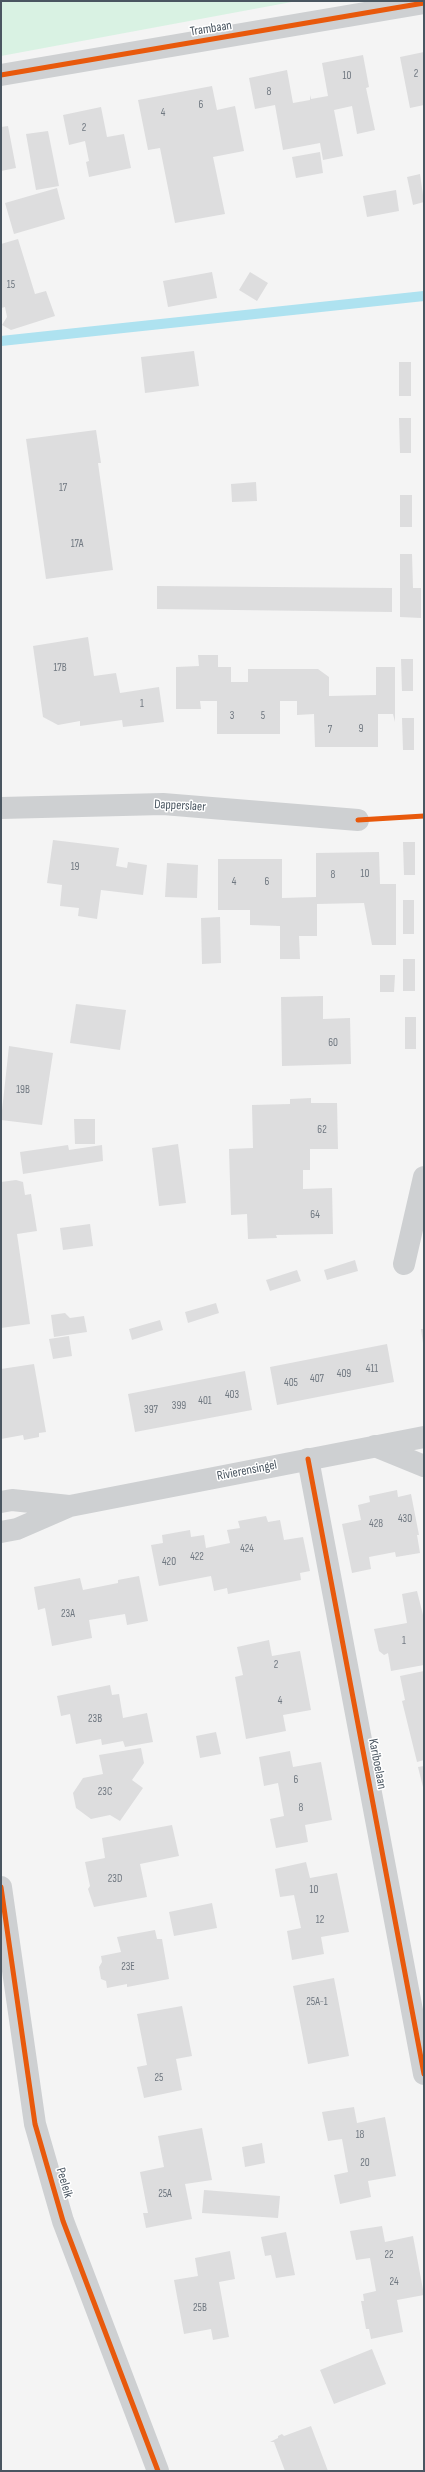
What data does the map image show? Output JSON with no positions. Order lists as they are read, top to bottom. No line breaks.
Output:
{"streets":{"street":["Trambaan","Dapperslaer","Rivierensingel","Kariboelaan","Peeleik"]},"crossings":[["Rivierensingel","Kariboelaan"]],"house_numbers":["2","10","8","6","4","2","15","17","17A","17B","1","3","5","9","7","19","10","8","4","6","60","19B","62","64","411","409","407","405","403","401","399","397","430","428","424","422","420","23A","1","2","4","23B","6","23C","8","23D","10","12","23E","25A-1","25","18","20","25A","22","24","25B"]}
